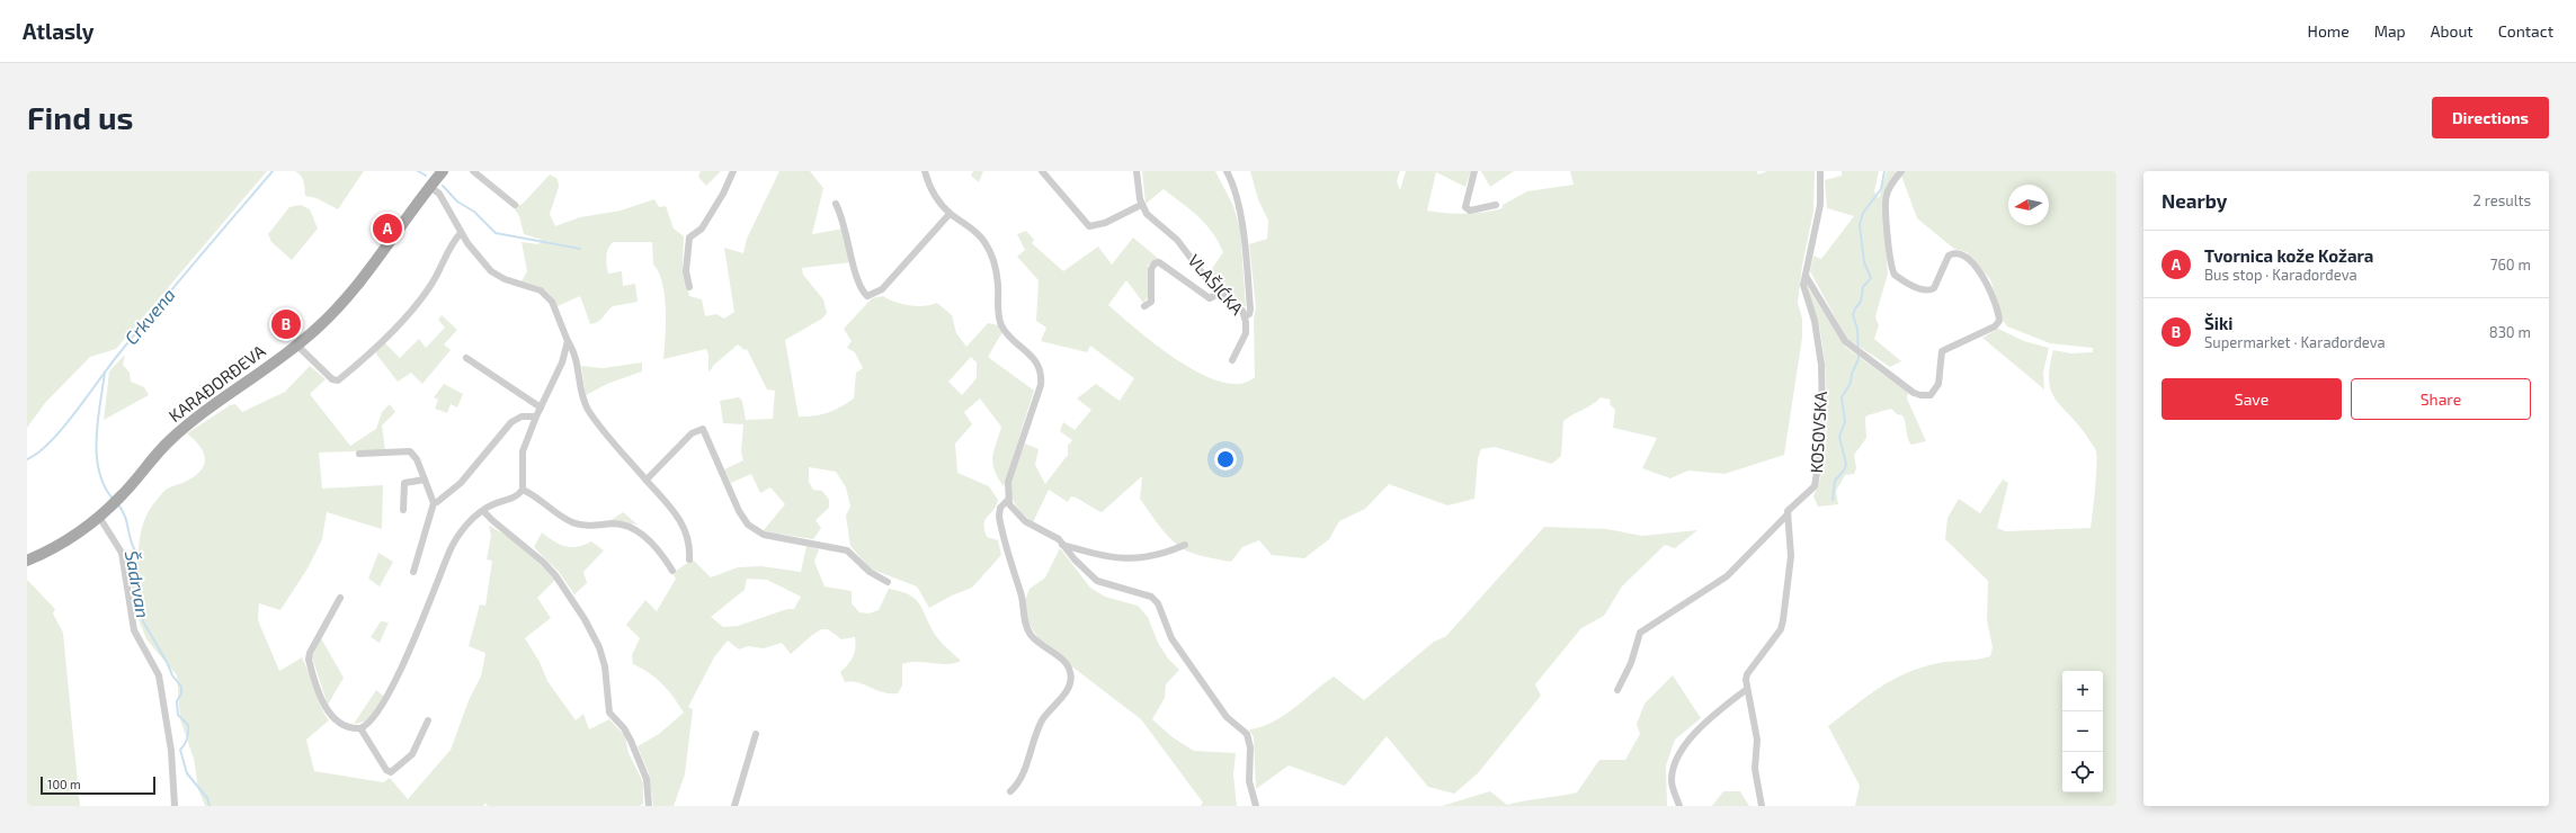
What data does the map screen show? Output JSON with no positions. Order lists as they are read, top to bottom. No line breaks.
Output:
{"streets":{"main road":["KARAĐORĐEVA"],"street":["VLAŠIĆKA","KOSOVSKA"]},"water":["Crkvena","Šadrvan"],"scale_bar":"100 m","north":"left","page":{"header":"Atlasly","nav":["Home","Map","About","Contact"],"buttons":["Directions",["Save","Share"]],"title":"Find us","heading":["Nearby","2 results"],"pins":["A","B"],"list":[{"mark":"A","name":"Tvornica kože Kožara","note":"Bus stop · Karađorđeva","value":"760 m"},{"mark":"B","name":"Šiki","note":"Supermarket · Karađorđeva","value":"830 m"}],"map_buttons":["+","−"],"scale":"100 m"}}
